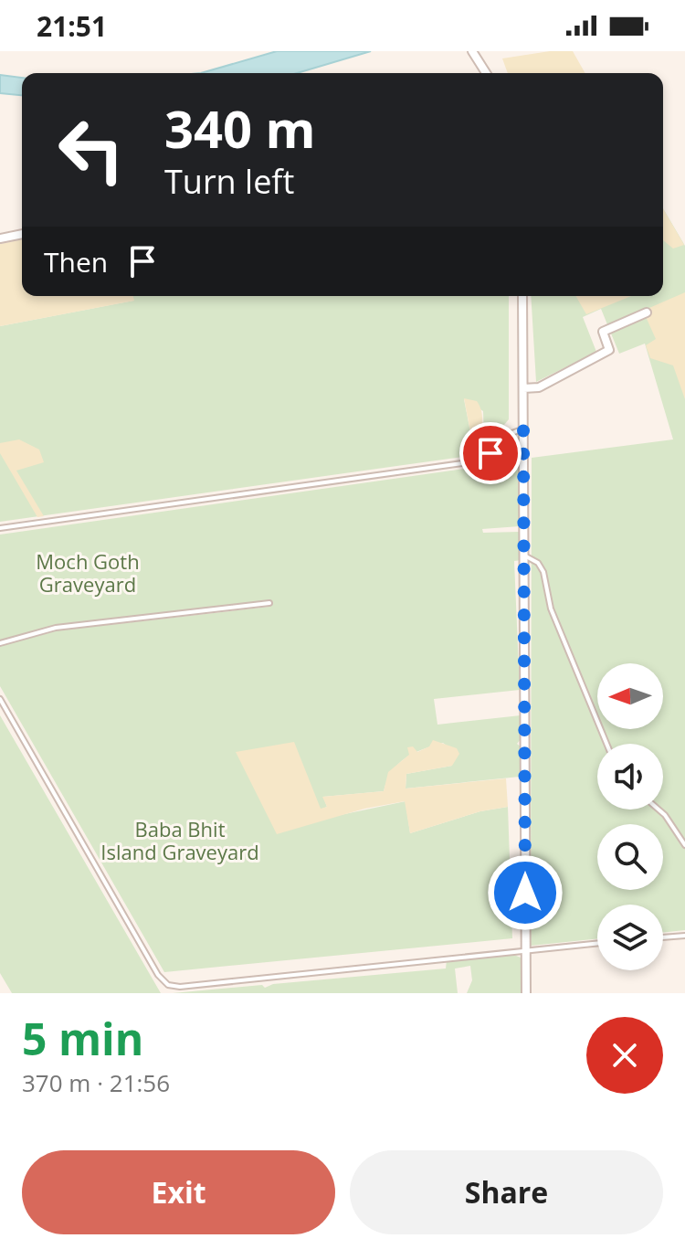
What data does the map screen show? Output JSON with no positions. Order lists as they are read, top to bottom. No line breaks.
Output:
{"parks":["Moch Goth Graveyard","Baba Bhit Island Graveyard"],"north":"left","page":{"status":"21:51","turn":["340 m","Turn left"],"then":"Then","heading":["5 min","370 m · 21:56"],"buttons":["Exit","Share"]}}
